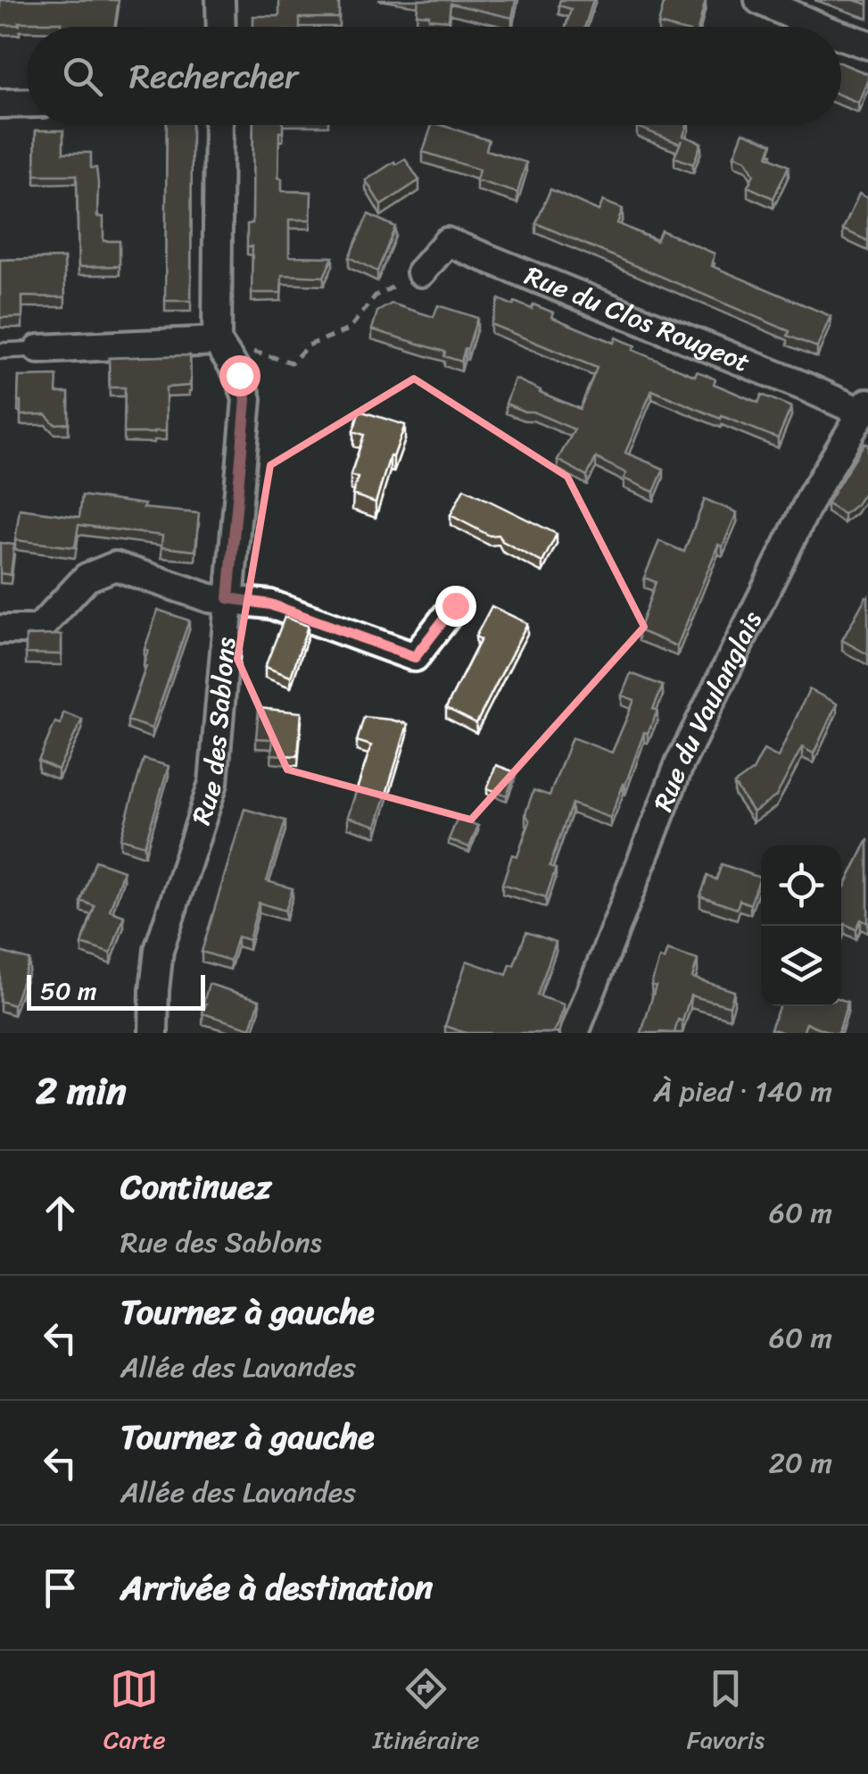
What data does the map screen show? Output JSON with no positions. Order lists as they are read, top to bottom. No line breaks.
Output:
{"streets":{"street":["Rue du Clos Rougeot","Rue du Vaulanglais","Rue des Sablons"]},"crossings":[["Rue du Clos Rougeot","Rue du Vaulanglais"]],"scale_bar":"50 m","page":{"search":"Rechercher","scale":"50 m","heading":["2 min","À pied · 140 m"],"list":[["Continuez","Rue des Sablons","60 m"],["Tournez à gauche","Allée des Lavandes","60 m"],["Tournez à gauche","Allée des Lavandes","20 m"],"Arrivée à destination"],"nav":["Carte","Itinéraire","Favoris"]}}
